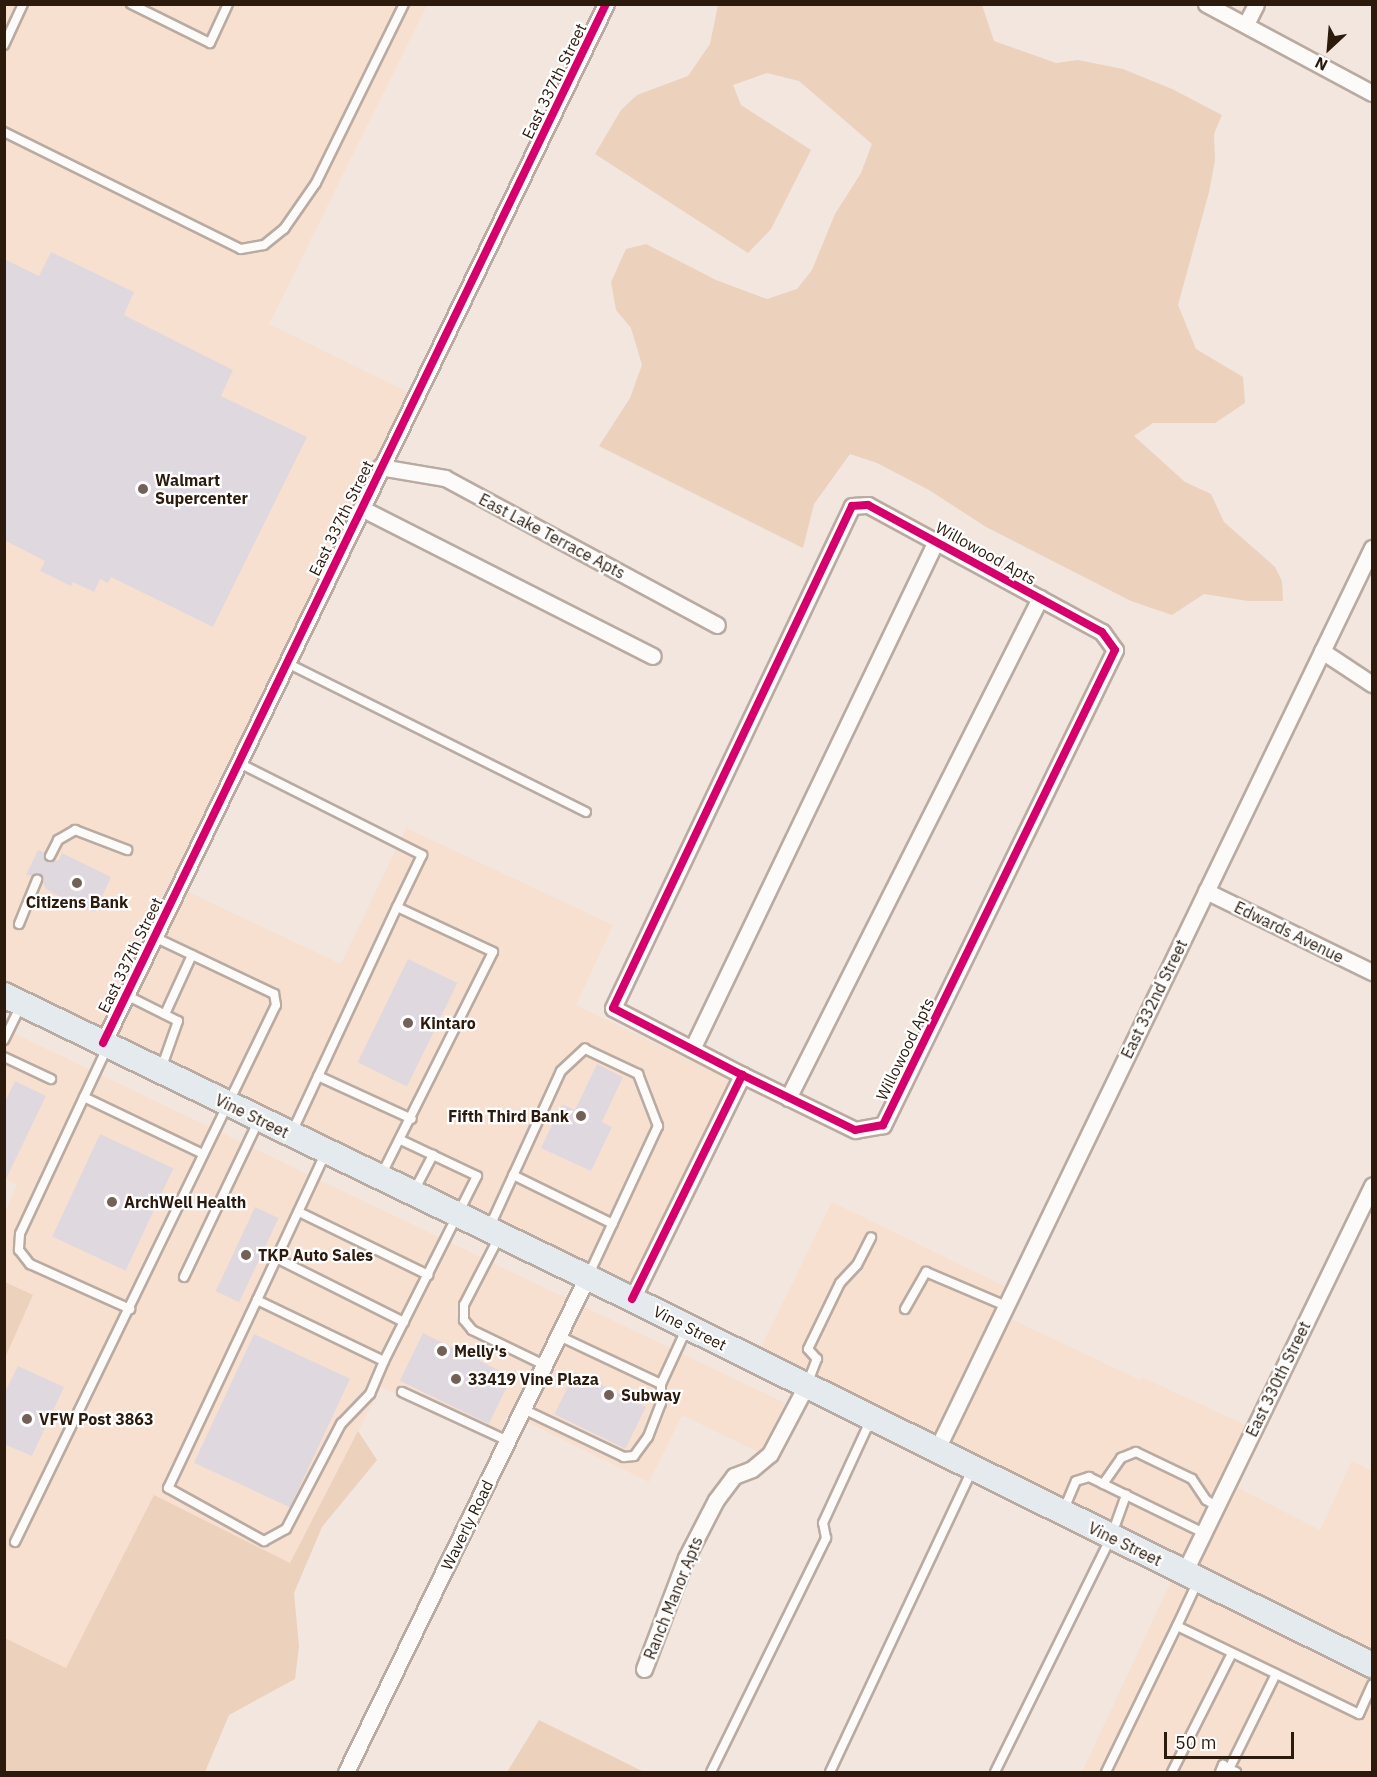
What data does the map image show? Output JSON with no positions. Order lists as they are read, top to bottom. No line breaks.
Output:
{"streets":{"main road":["Vine Street"],"street":["East 337th Street","East Lake Terrace Apts","Willowood Apts","Edwards Avenue","East 332nd Street","East 330th Street","Waverly Road","Ranch Manor Apts"]},"crossings":[["East 337th Street","East Lake Terrace Apts"],["East 337th Street","Vine Street"],["Edwards Avenue","East 332nd Street"],["East 332nd Street","Vine Street"],["Vine Street","East 330th Street"],["Vine Street","Waverly Road"],["Vine Street","Ranch Manor Apts"]],"places":["Walmart Supercenter","Citizens Bank","Kintaro","Fifth Third Bank","ArchWell Health","TKP Auto Sales","Melly's","33419 Vine Plaza","Subway","VFW Post 3863"],"scale_bar":"50 m","north":"bottom left"}
